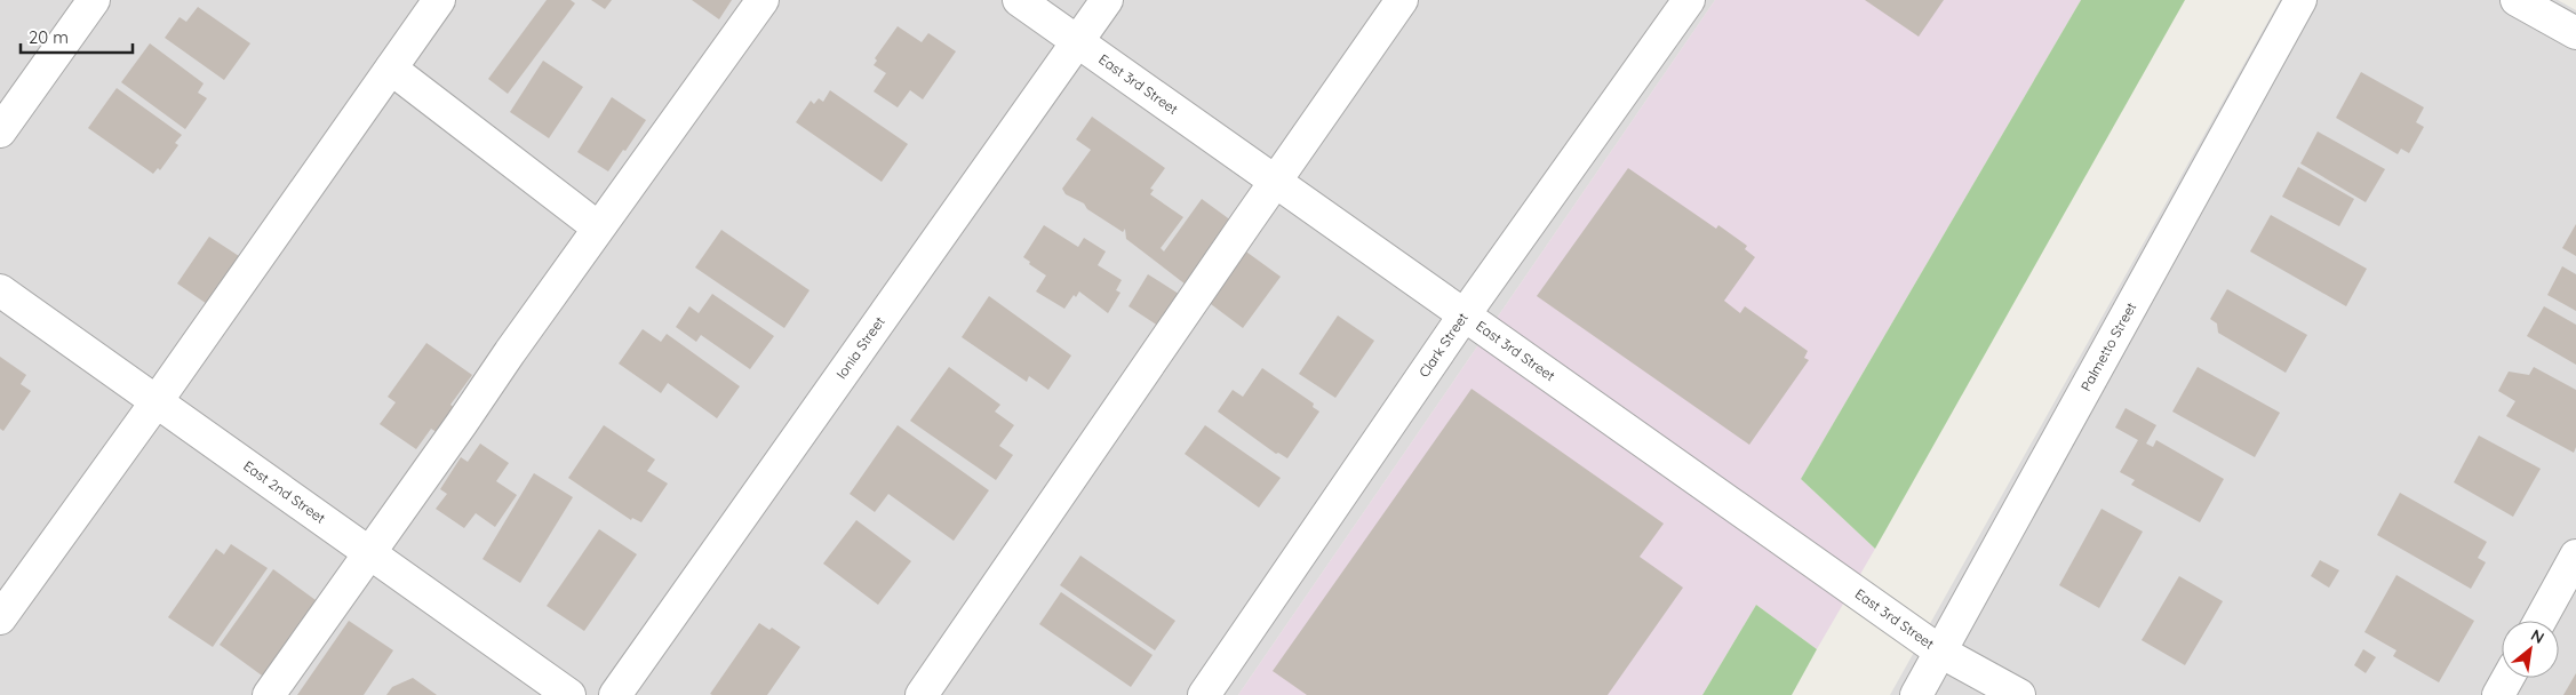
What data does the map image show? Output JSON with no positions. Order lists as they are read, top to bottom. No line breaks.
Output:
{"streets":{"street":["East 3rd Street","Clark Street","Ionia Street","Palmetto Street","East 2nd Street"]},"crossings":[["East 3rd Street","Clark Street"],["East 3rd Street","Ionia Street"],["East 3rd Street","Palmetto Street"]],"scale_bar":"20 m","north":"top right"}
